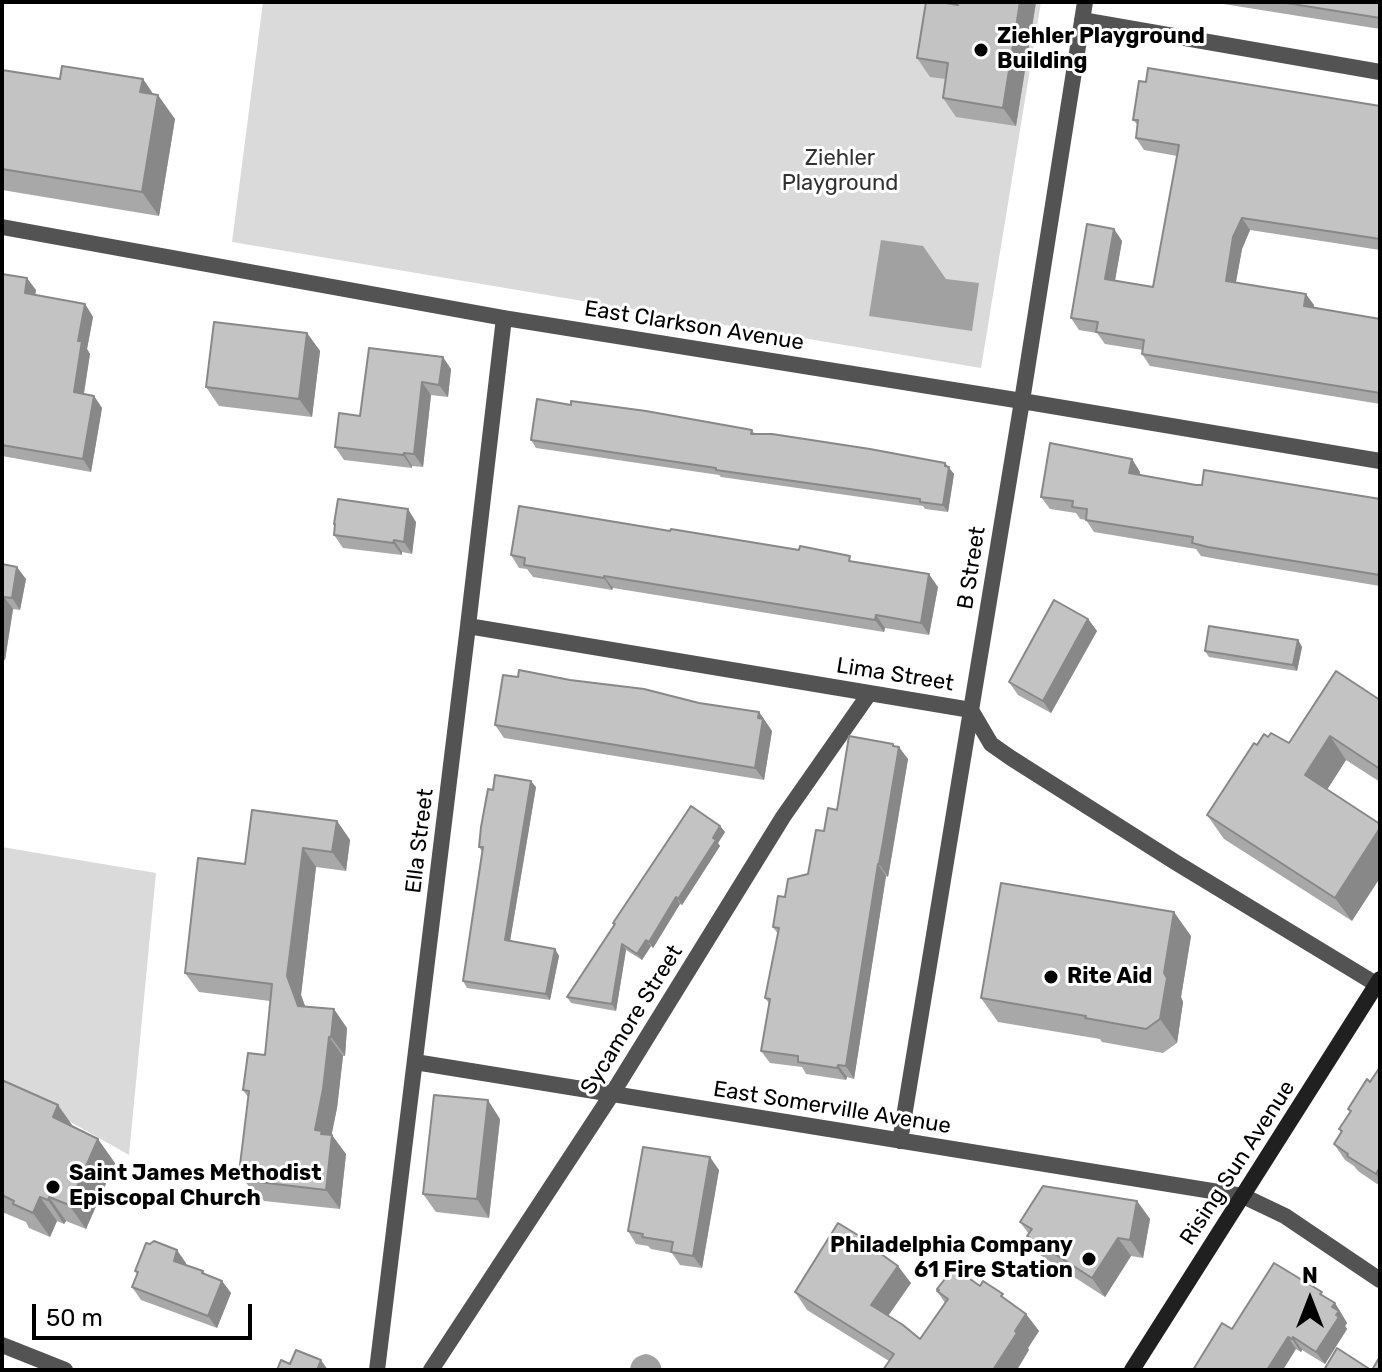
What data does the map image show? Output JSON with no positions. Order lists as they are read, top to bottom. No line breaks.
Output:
{"streets":{"main road":["Rising Sun Avenue"],"street":["East Clarkson Avenue","B Street","Lima Street","Ella Street","Sycamore Street","East Somerville Avenue"]},"crossings":[["East Clarkson Avenue","B Street"],["East Clarkson Avenue","Ella Street"],["B Street","Lima Street"],["B Street","East Somerville Avenue"],["Lima Street","Ella Street"],["Lima Street","Sycamore Street"],["Lima Street","Rising Sun Avenue"],["Ella Street","East Somerville Avenue"],["Sycamore Street","East Somerville Avenue"],["East Somerville Avenue","Rising Sun Avenue"]],"parks":["Ziehler Playground"],"places":["Ziehler Playground Building","Rite Aid","Saint James Methodist Episcopal Church","Philadelphia Company 61 Fire Station"],"scale_bar":"50 m","north":"top"}
